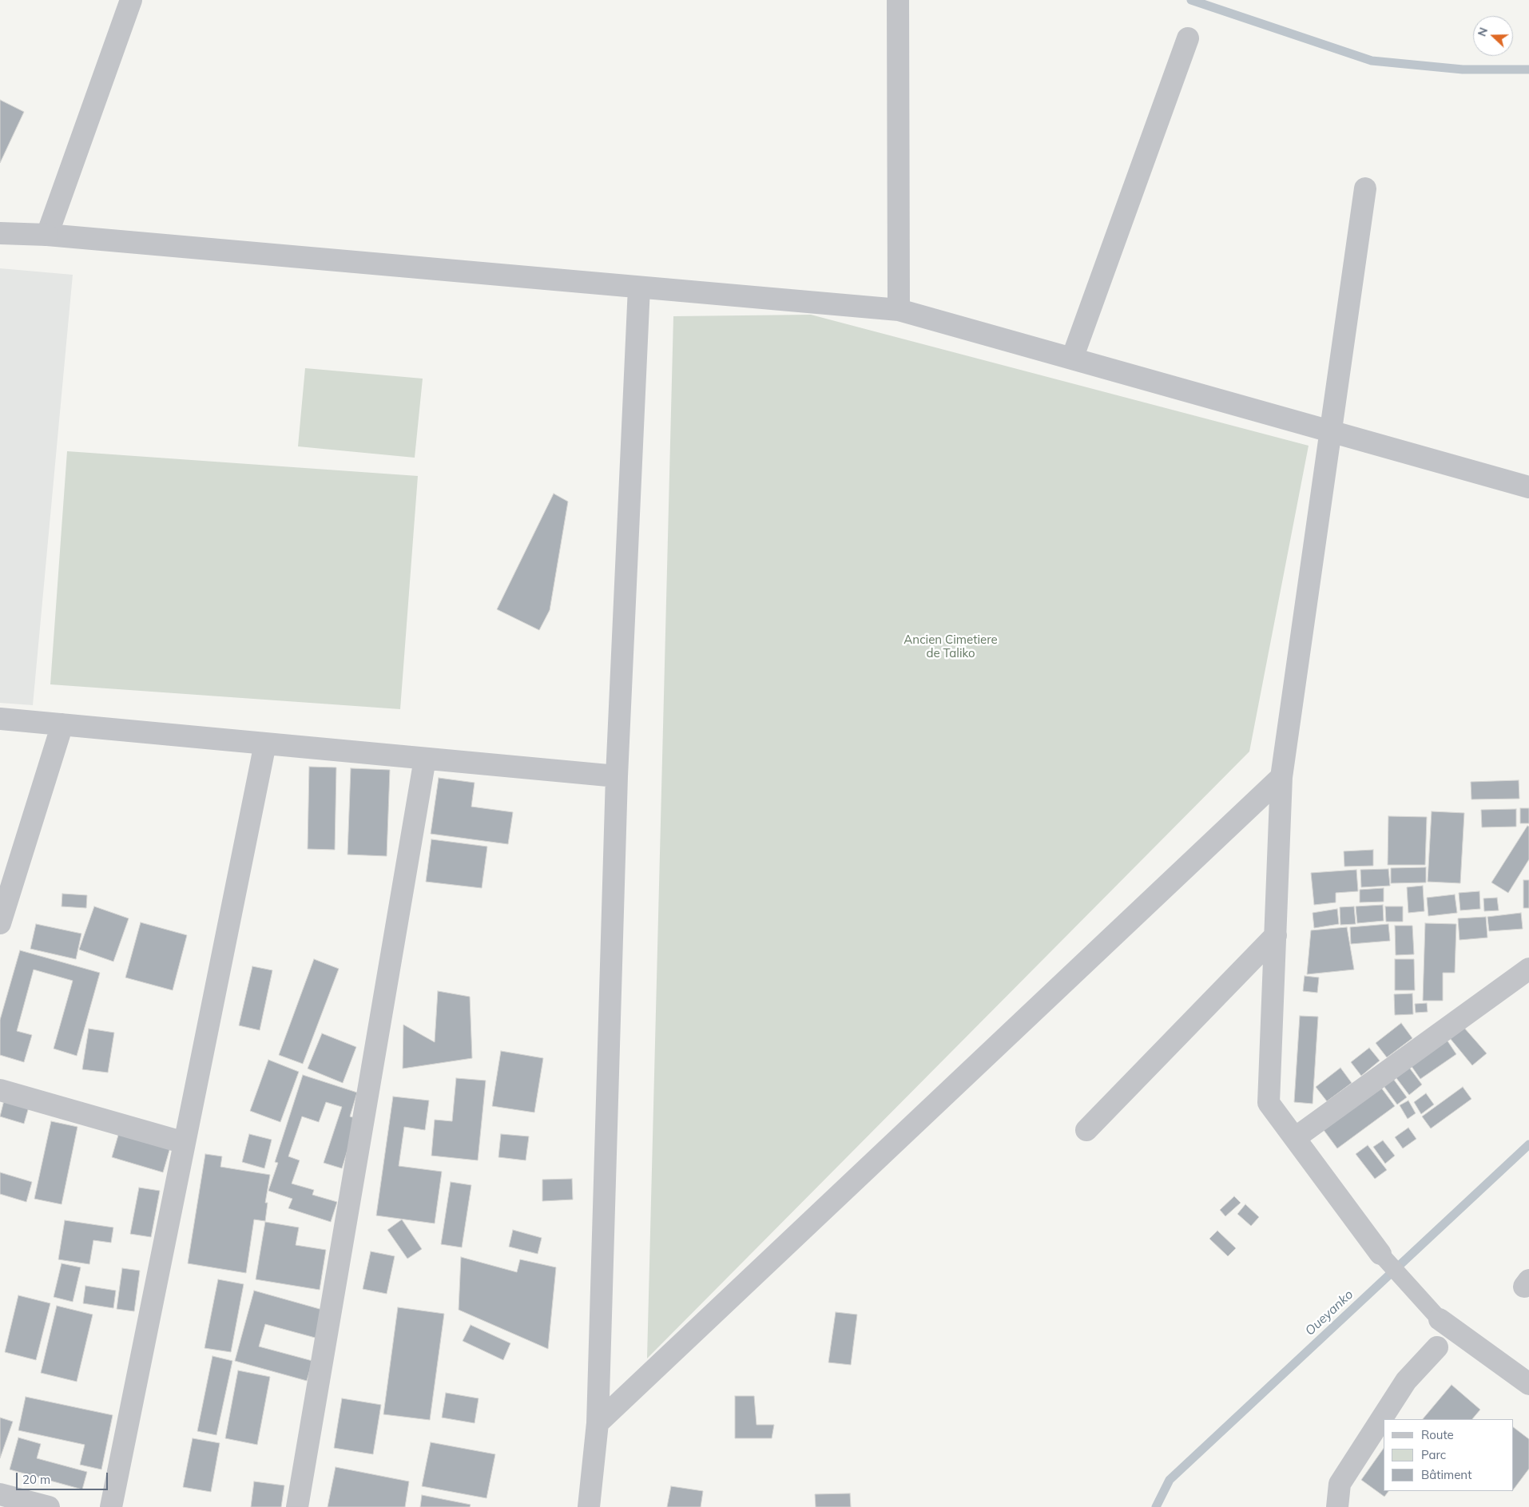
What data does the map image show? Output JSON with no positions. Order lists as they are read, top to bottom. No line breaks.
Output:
{"water":["Oueyanko"],"parks":["Ancien Cimetiere de Taliko"],"legend":["Route","Parc","Bâtiment"],"scale_bar":"20 m","north":"left"}
